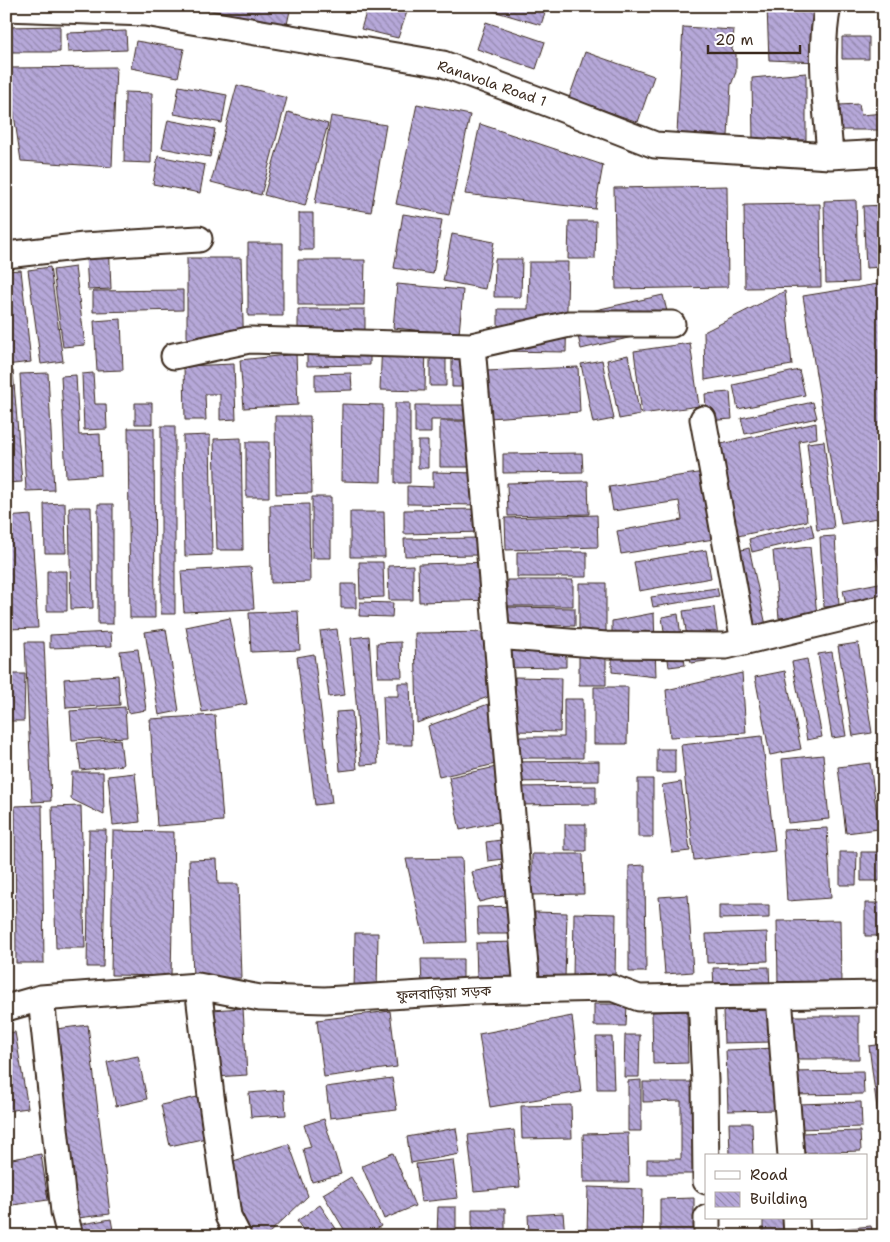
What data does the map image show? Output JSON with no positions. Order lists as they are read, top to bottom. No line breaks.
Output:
{"streets":{"street":["Ranavola Road 1","ফুলবাড়িয়া সড়ক"]},"legend":["Road","Building"],"scale_bar":"20 m"}
